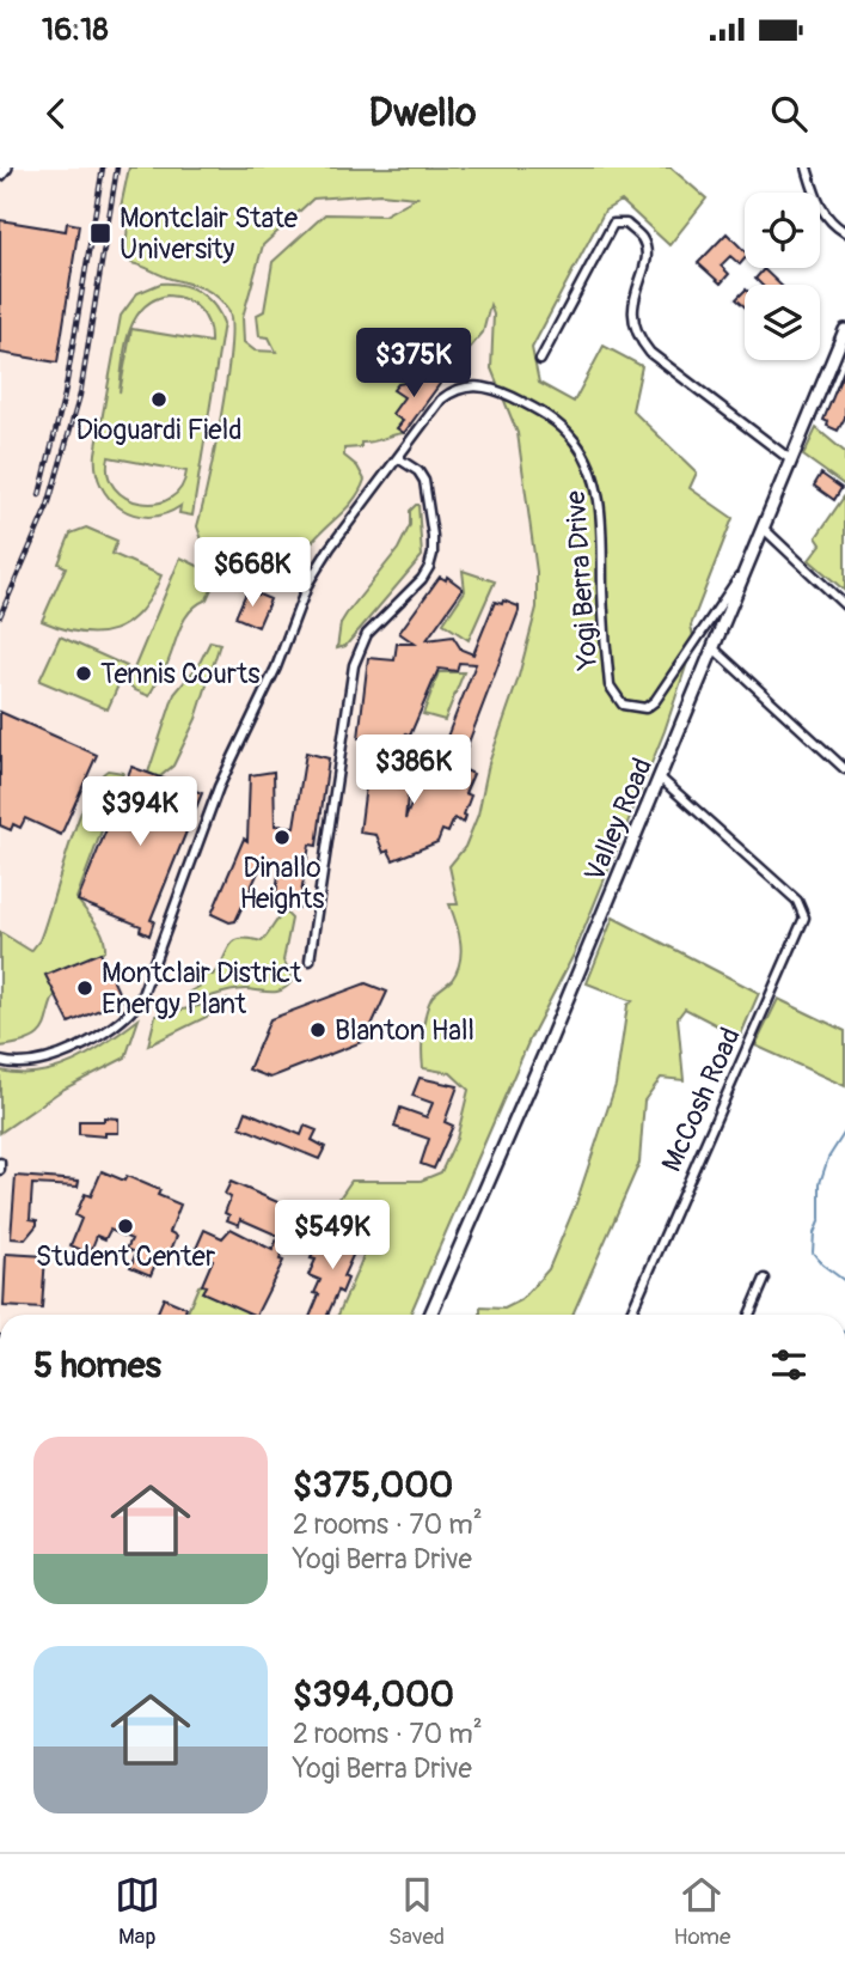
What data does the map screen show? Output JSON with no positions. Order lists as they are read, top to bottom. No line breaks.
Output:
{"streets":{"main road":["Valley Road"],"street":["Yogi Berra Drive","McCosh Road"]},"crossings":[["Yogi Berra Drive","Valley Road"],["Valley Road","McCosh Road"]],"places":{"transit":["Montclair State University"],"other":["Dioguardi Field","Tennis Courts","Dinallo Heights","Montclair District Energy Plant","Blanton Hall","Student Center"]},"page":{"status":"16:18","header":"Dwello","price":["$375K","$668K","$386K","$394K","$549K"],"heading":"5 homes","list":[{"name":"$375,000","note":"2 rooms · 70 m² · Yogi Berra Drive"},{"name":"$394,000","note":"2 rooms · 70 m² · Yogi Berra Drive"}],"tabs":["Map","Saved","Home"]}}
